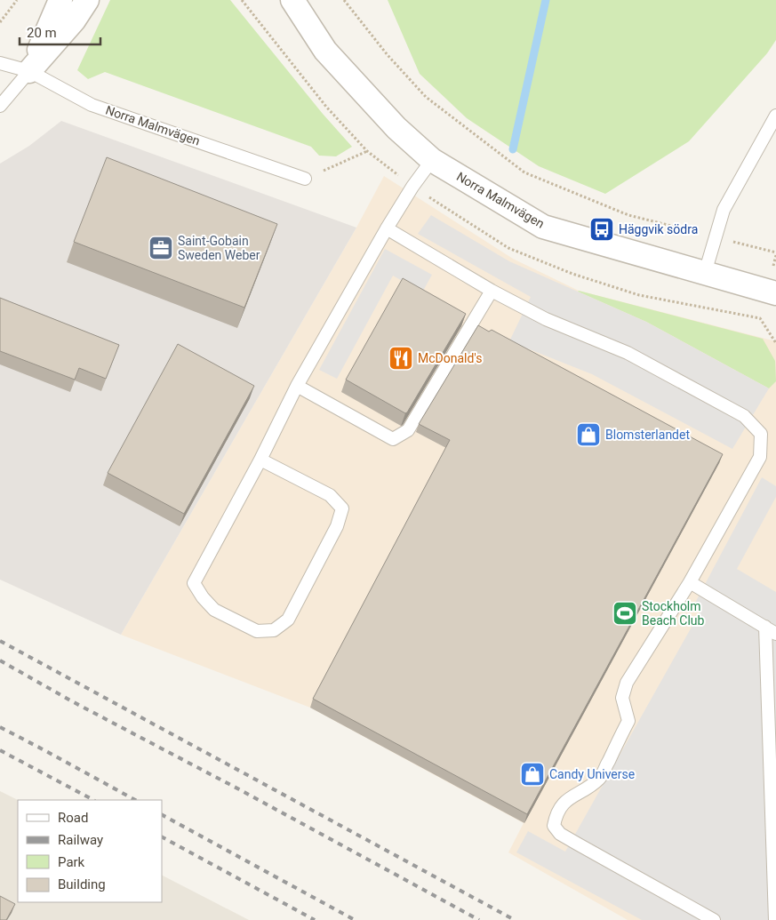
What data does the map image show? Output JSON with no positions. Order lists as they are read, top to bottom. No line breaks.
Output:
{"streets":{"street":["Norra Malmvägen"]},"places":{"bus stop":["Häggvik södra"],"office":["Saint-Gobain Sweden Weber"],"restaurant":["McDonald's"],"shop":["Blomsterlandet","Candy Universe"],"sports":["Stockholm Beach Club"]},"legend":["Road","Railway","Park","Building"],"scale_bar":"20 m"}
